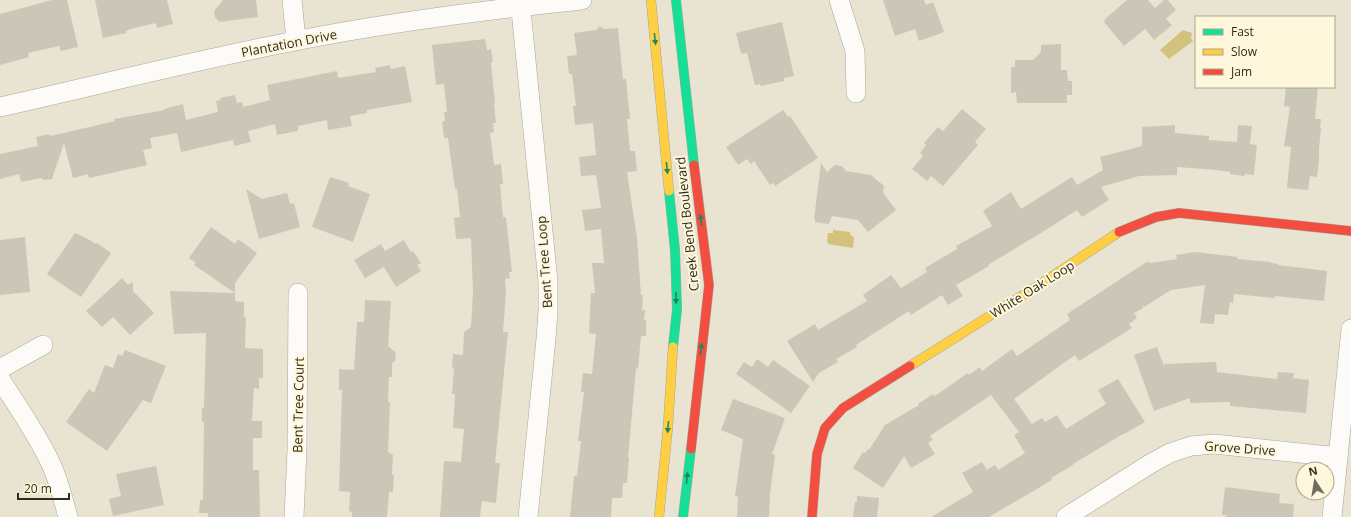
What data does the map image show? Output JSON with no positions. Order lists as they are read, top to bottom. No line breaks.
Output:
{"streets":{"street":["Plantation Drive","Creek Bend Boulevard","Bent Tree Loop","White Oak Loop","Bent Tree Court","Grove Drive"]},"crossings":[["Plantation Drive","Bent Tree Loop"]],"legend":["Fast","Slow","Jam"],"scale_bar":"20 m","north":"top"}
